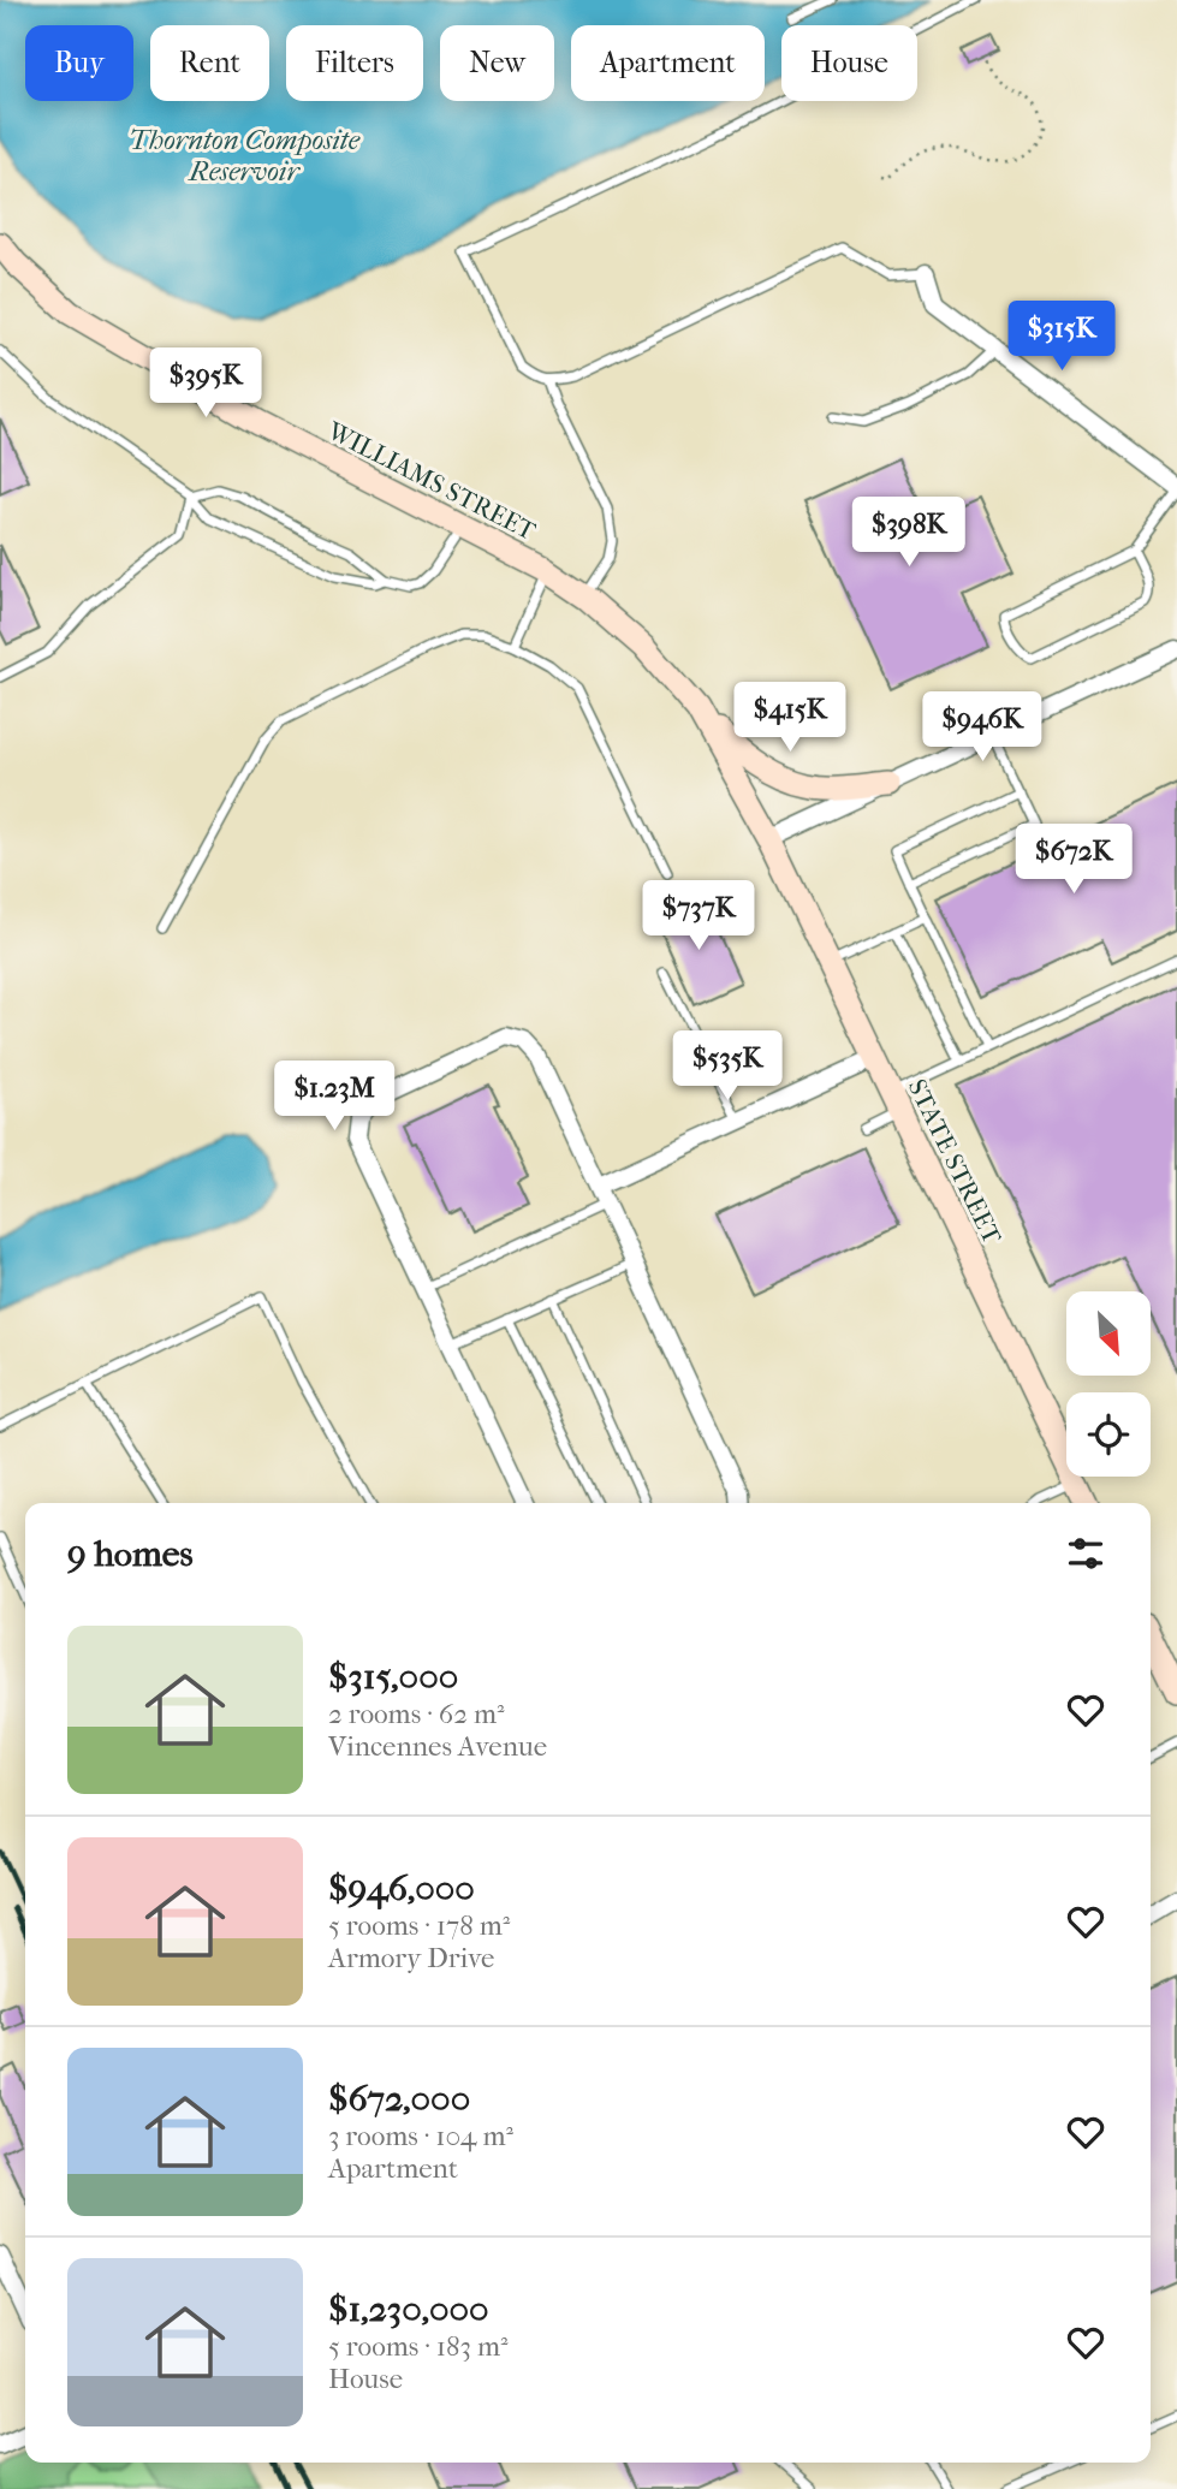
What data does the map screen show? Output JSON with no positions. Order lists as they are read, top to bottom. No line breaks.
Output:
{"streets":{"street":["WILLIAMS STREET","STATE STREET"]},"crossings":[["WILLIAMS STREET","STATE STREET"]],"water":["Thornton Composite Reservoir"],"north":"bottom right","page":{"chip":["Buy","Rent","Filters","New","Apartment","House"],"price":["$315K","$395K","$398K","$415K","$946K","$672K","$737K","$535K","$1.23M"],"heading":"9 homes","list":[{"name":"$315,000","note":"2 rooms · 62 m² · Vincennes Avenue"},{"name":"$946,000","note":"5 rooms · 178 m² · Armory Drive"},{"name":"$672,000","note":"3 rooms · 104 m² · Apartment"},{"name":"$1,230,000","note":"5 rooms · 183 m² · House"}]}}
